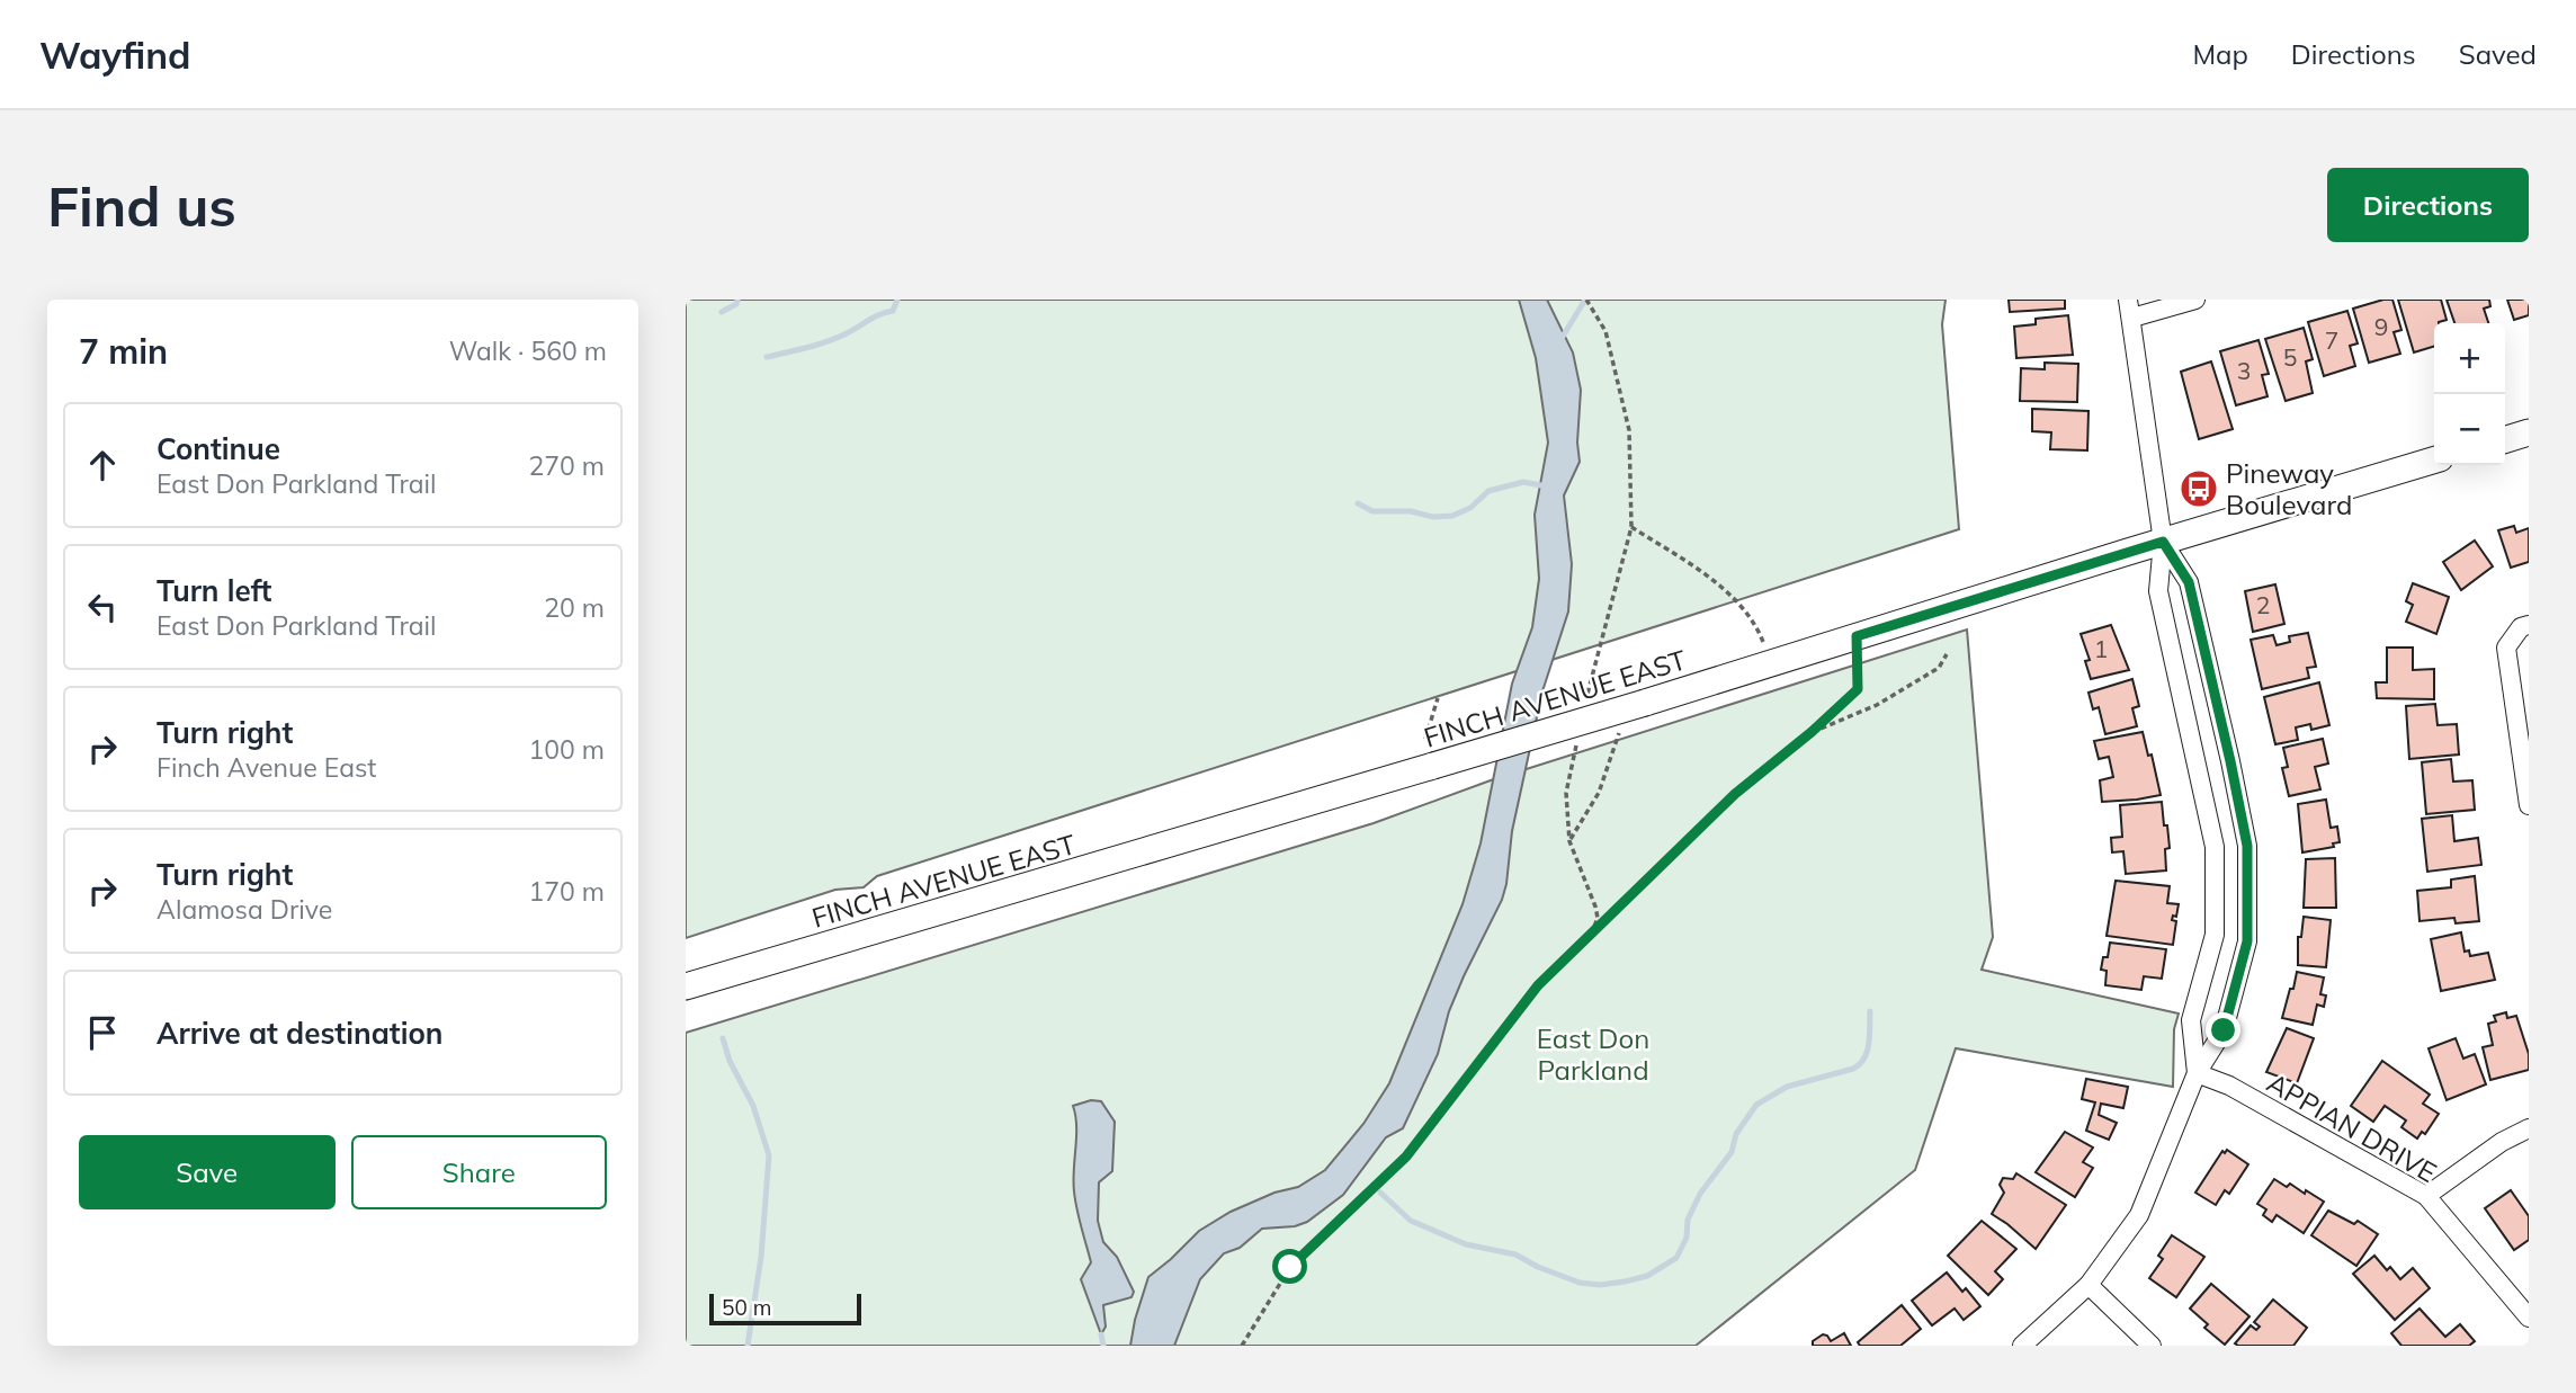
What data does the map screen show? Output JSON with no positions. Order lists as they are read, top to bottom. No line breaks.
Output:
{"streets":{"main road":["FINCH AVENUE EAST"],"street":["APPIAN DRIVE"]},"parks":["East Don Parkland"],"places":{"bus stop":["Pineway Boulevard"]},"house_numbers":["9","7","5","3","2","1"],"scale_bar":"50 m","page":{"header":"Wayfind","nav":["Map","Directions","Saved"],"buttons":["Directions",["Save","Share"]],"title":"Find us","heading":["7 min","Walk · 560 m"],"map_buttons":["+","−"],"list":[["Continue","East Don Parkland Trail","270 m"],["Turn left","East Don Parkland Trail","20 m"],["Turn right","Finch Avenue East","100 m"],["Turn right","Alamosa Drive","170 m"],"Arrive at destination"],"scale":"50 m"}}
